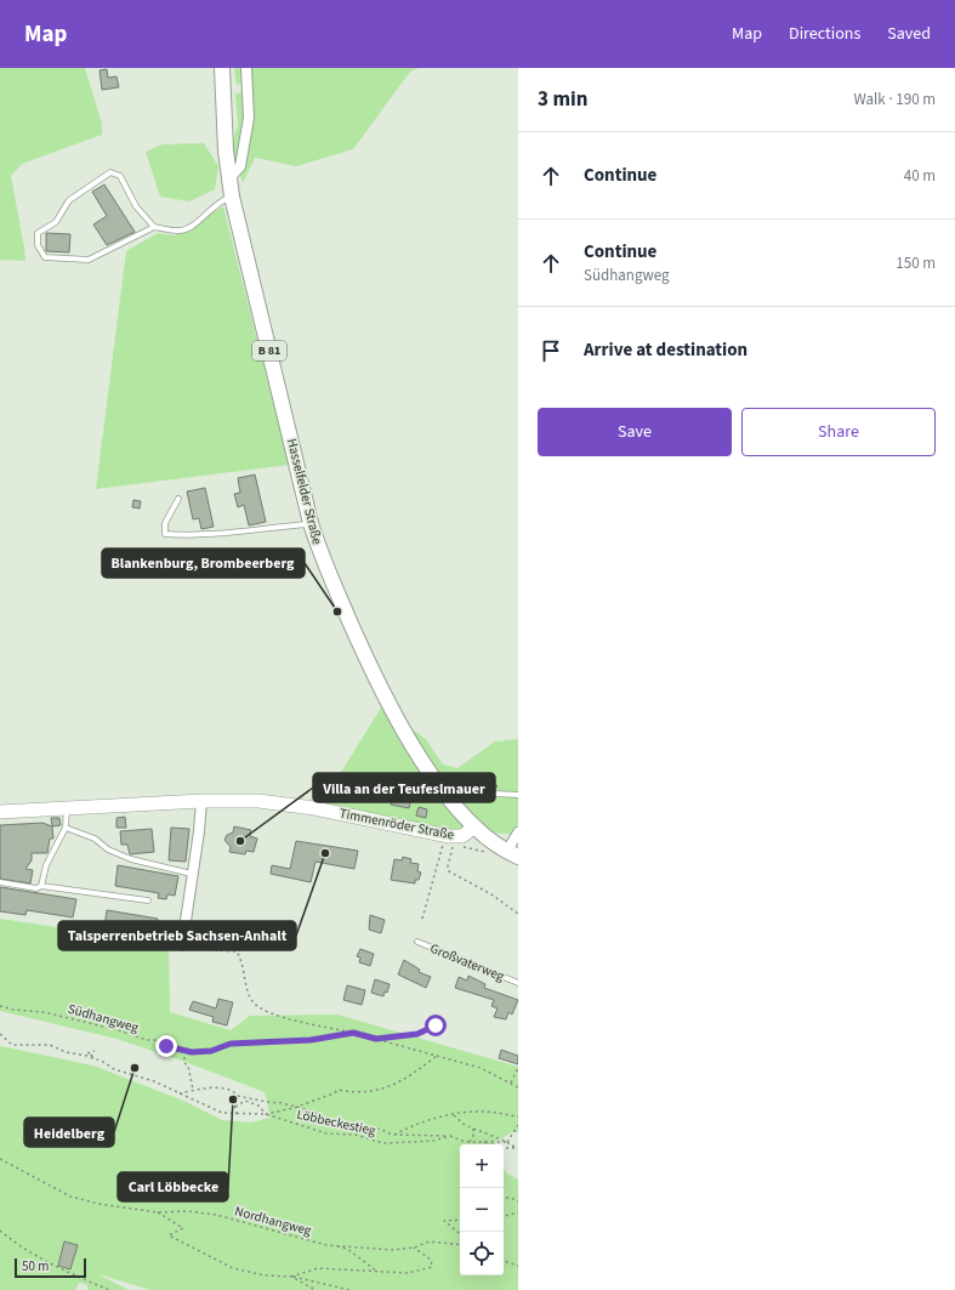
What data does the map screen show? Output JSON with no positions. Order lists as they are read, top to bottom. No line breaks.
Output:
{"streets":{"main road":["B 81","Hasselfelder Straße","Timmenröder Straße"],"lane":["Großvaterweg"],"path":["Südhangweg","Löbbeckestieg","Nordhangweg"]},"crossings":[["Hasselfelder Straße","Timmenröder Straße"]],"places":["Blankenburg, Brombeerberg","Villa an der Teufeslmauer","Talsperrenbetrieb Sachsen-Anhalt","Heidelberg","Carl Löbbecke"],"scale_bar":"50 m","page":{"header":"Map","nav":["Map","Directions","Saved"],"heading":["3 min","Walk · 190 m"],"list":[["Continue","40 m"],["Continue","Südhangweg","150 m"],"Arrive at destination"],"buttons":["Save","Share"],"map_buttons":["+","−"],"scale":"50 m"}}
